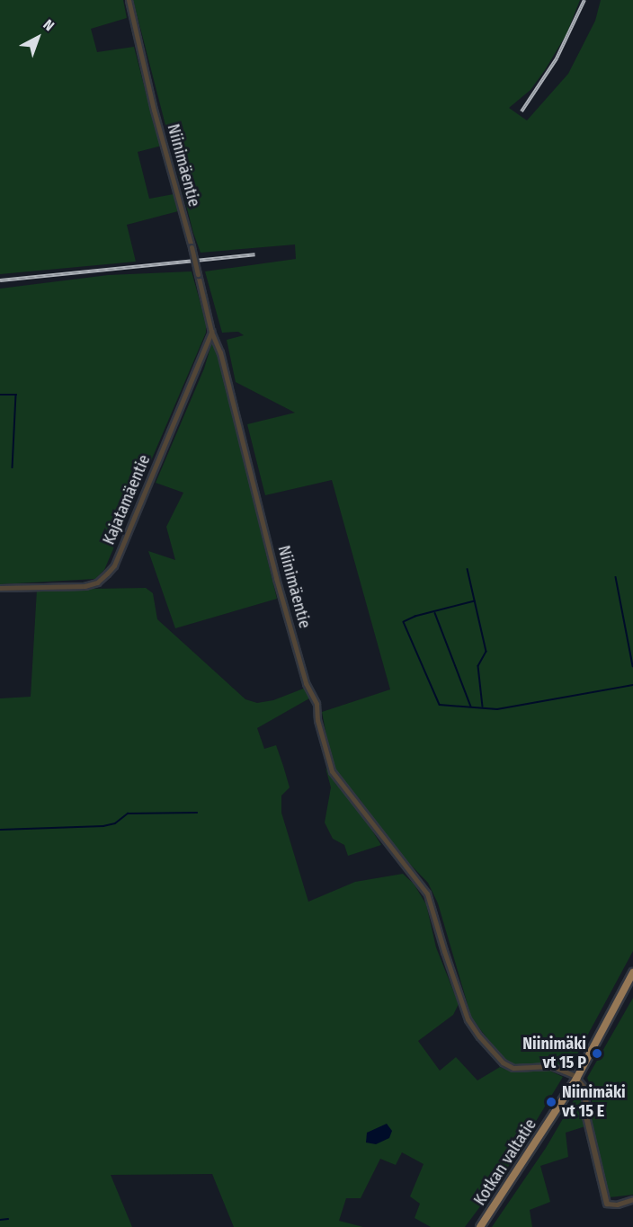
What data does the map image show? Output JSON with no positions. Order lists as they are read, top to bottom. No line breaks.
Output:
{"streets":{"highway":["Kotkan valtatie"],"street":["Niinimäentie","Kajatamäentie"]},"crossings":[["Niinimäentie","Kajatamäentie"],["Niinimäentie","Kotkan valtatie"]],"places":["Niinimäki vt 15 P","Niinimäki vt 15 E"],"north":"top right"}
